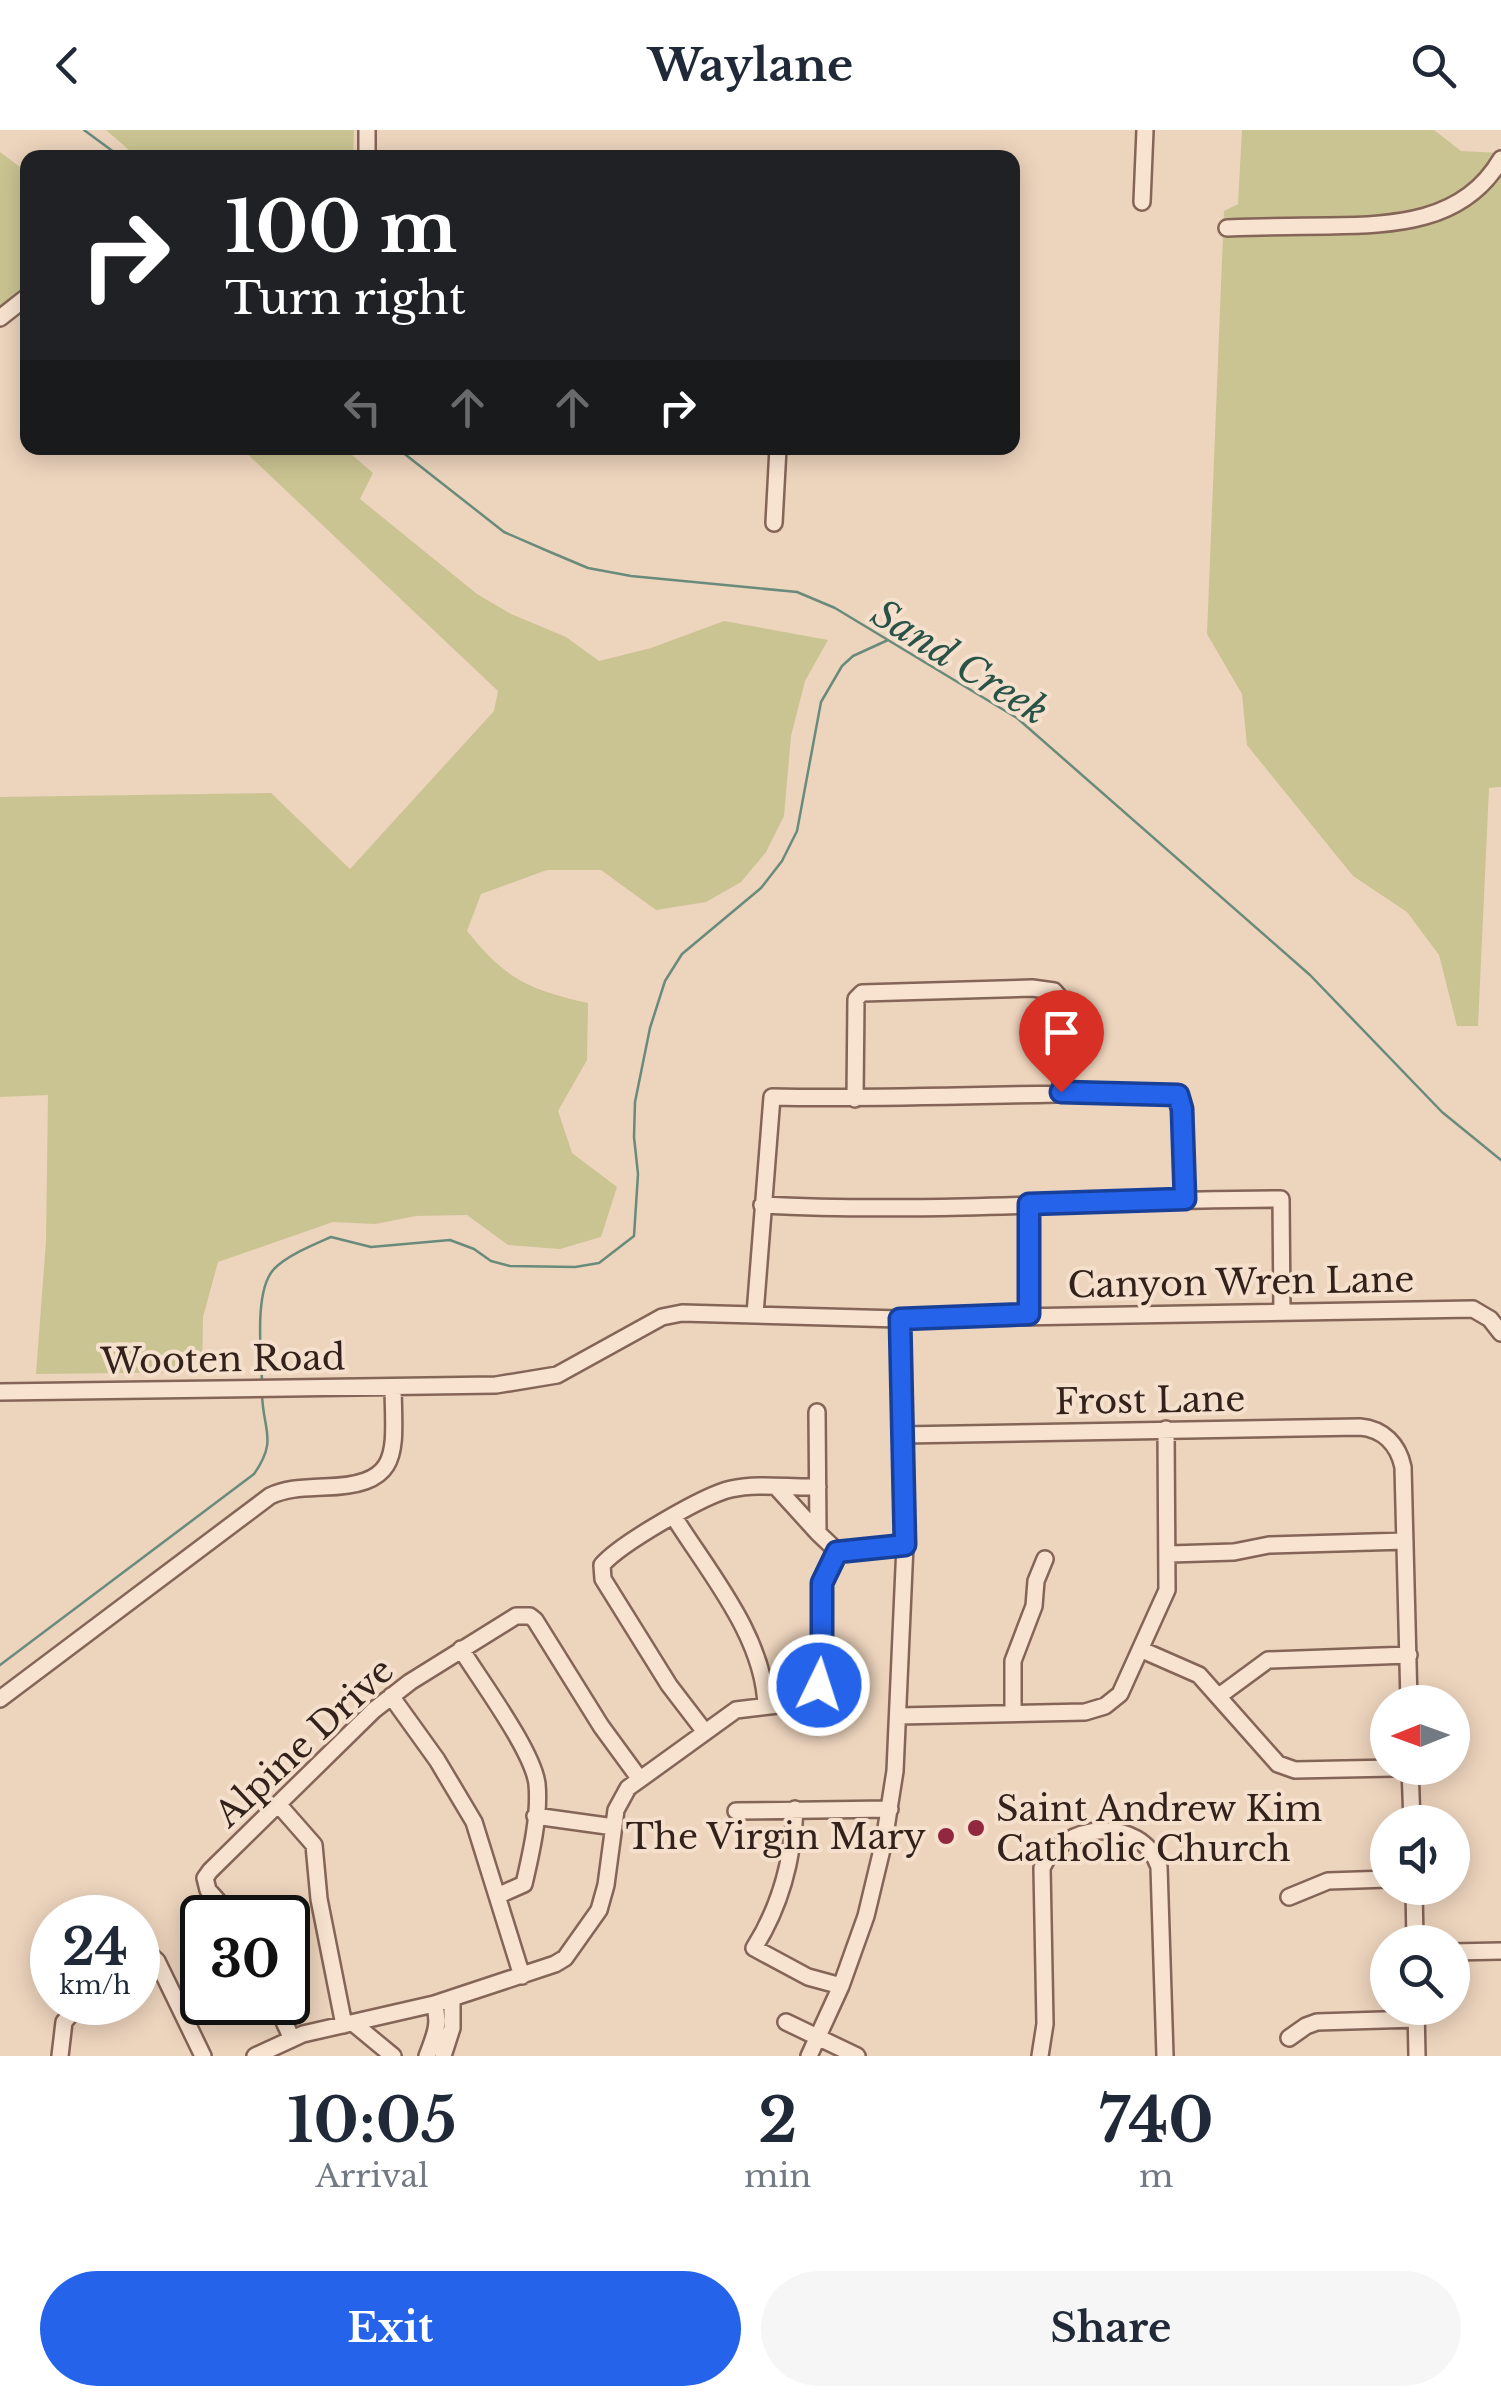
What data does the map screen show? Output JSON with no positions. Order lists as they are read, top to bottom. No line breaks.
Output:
{"streets":{"street":["Canyon Wren Lane","Wooten Road","Frost Lane","Alpine Drive"]},"crossings":[["Canyon Wren Lane","Wooten Road"]],"water":["Sand Creek"],"places":["Saint Andrew Kim Catholic Church","The Virgin Mary"],"north":"left","page":{"header":"Waylane","turn":["100 m","Turn right"],"speed":"24 km/h","limit":"30","eta":["10:05","Arrival","2","min","740","m"],"buttons":["Exit","Share"]}}
